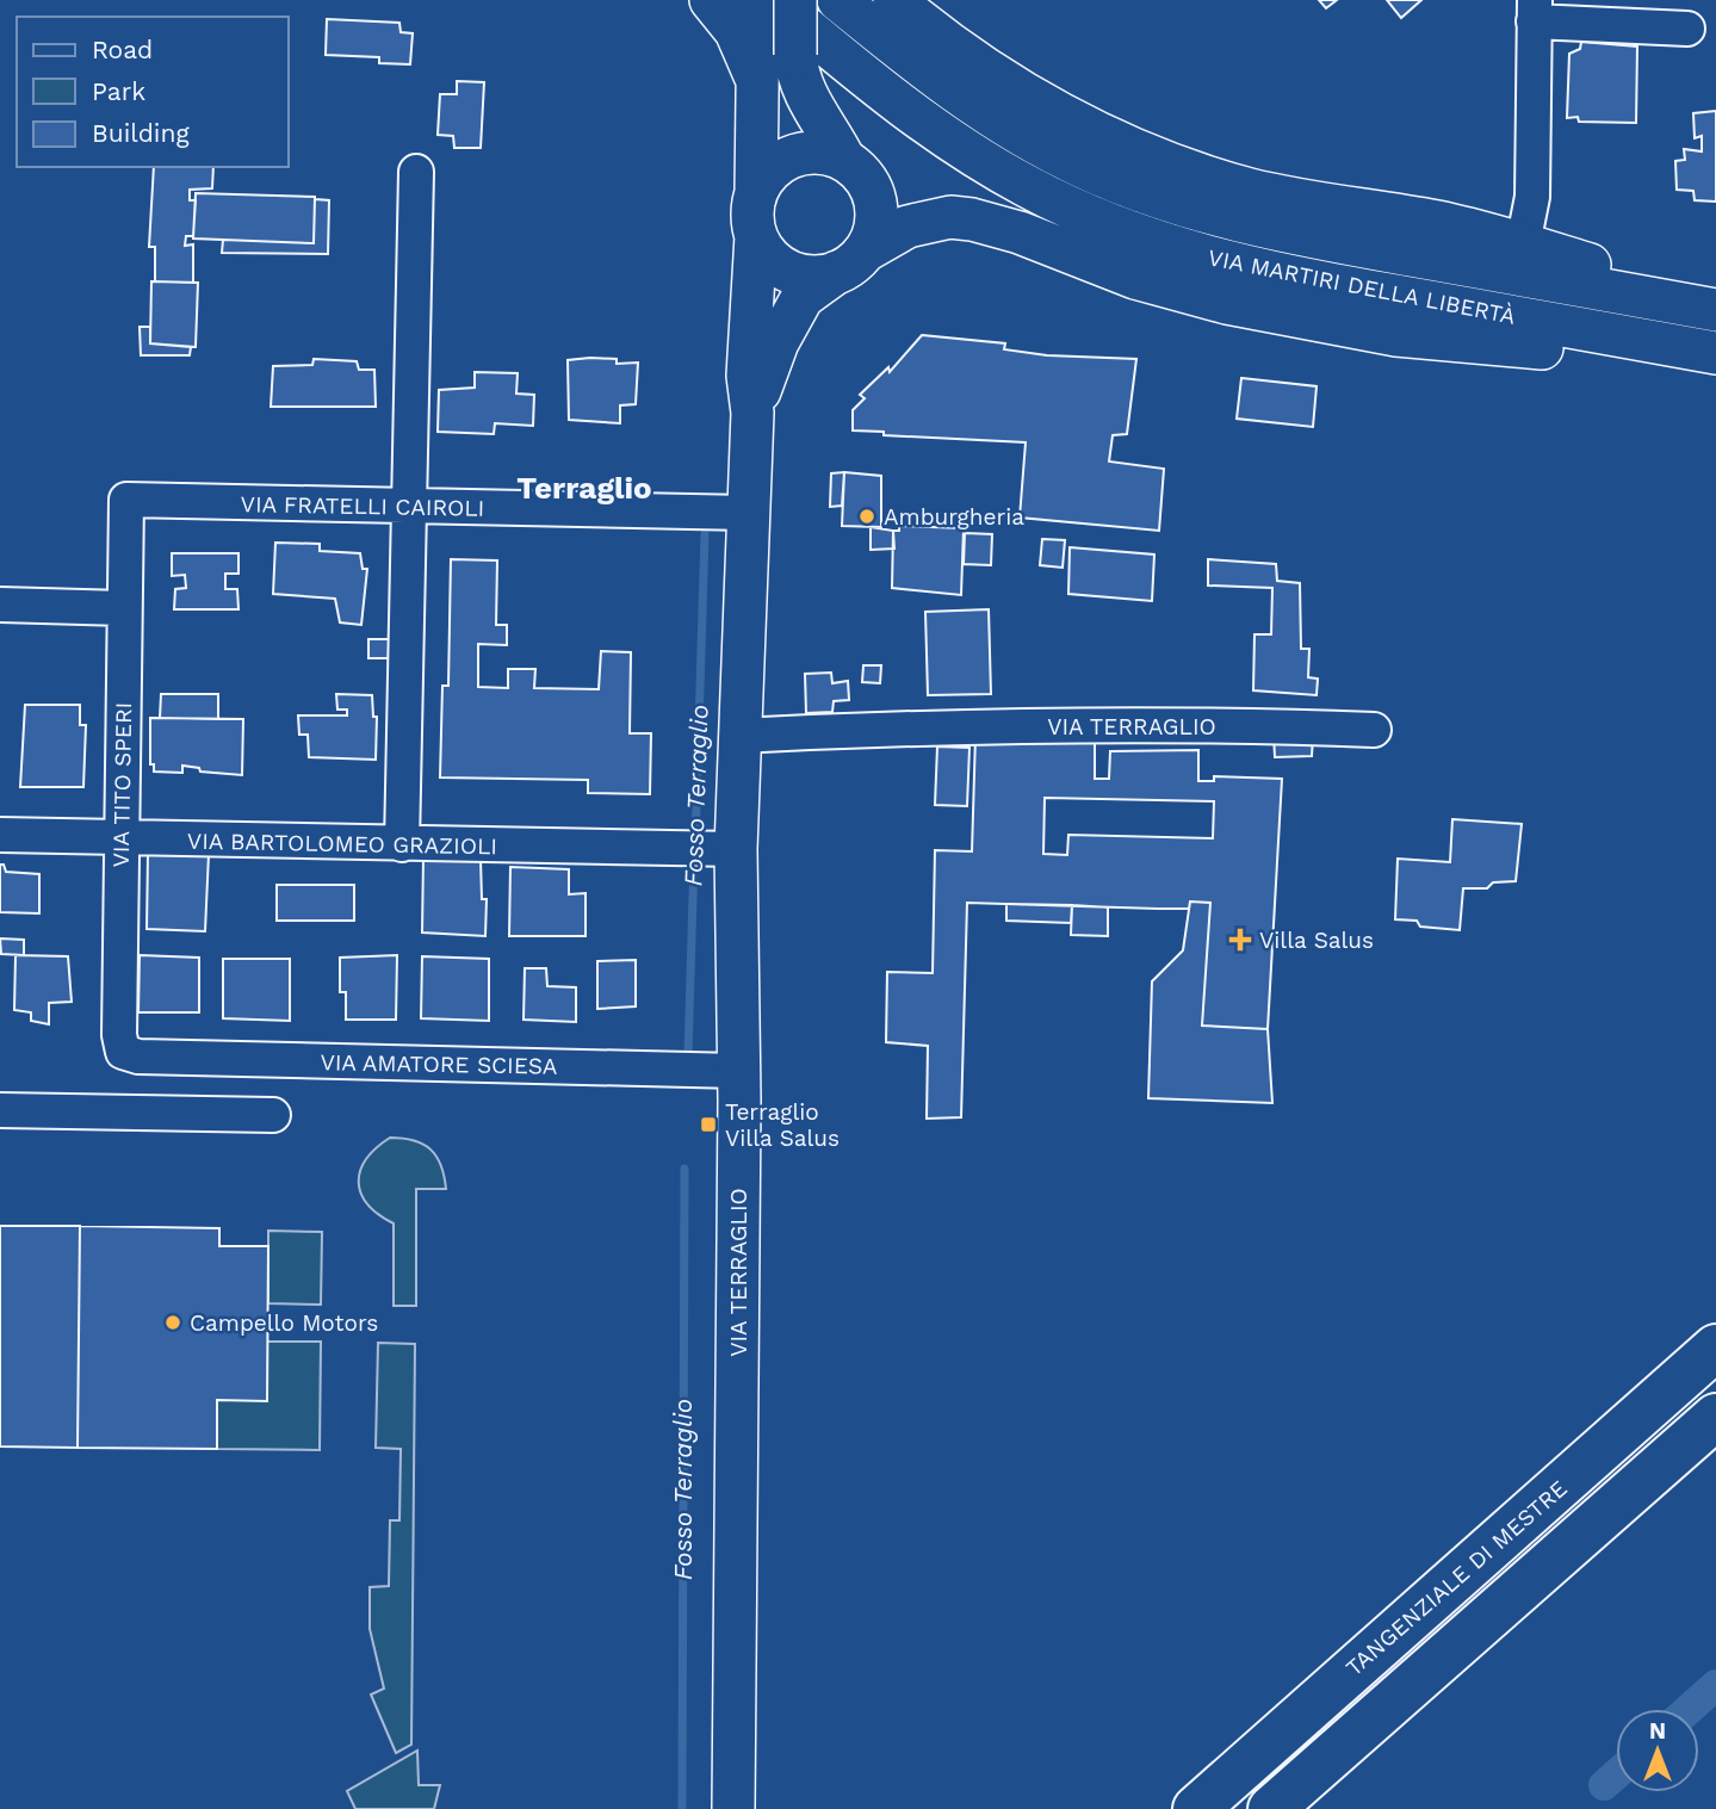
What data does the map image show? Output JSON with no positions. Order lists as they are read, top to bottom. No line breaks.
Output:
{"streets":{"highway":["TANGENZIALE DI MESTRE"],"main road":["VIA MARTIRI DELLA LIBERTÀ","VIA TERRAGLIO"],"street":["VIA FRATELLI CAIROLI","VIA TITO SPERI","VIA BARTOLOMEO GRAZIOLI","VIA AMATORE SCIESA"]},"crossings":[["VIA FRATELLI CAIROLI","VIA TERRAGLIO"],["VIA FRATELLI CAIROLI","VIA TITO SPERI"],["VIA TERRAGLIO","VIA BARTOLOMEO GRAZIOLI"],["VIA TERRAGLIO","VIA AMATORE SCIESA"],["VIA TITO SPERI","VIA BARTOLOMEO GRAZIOLI"],["VIA TITO SPERI","VIA AMATORE SCIESA"]],"districts":["Terraglio"],"water":["Fosso Terraglio"],"places":{"other":["Amburgheria","Campello Motors"],"health":["Villa Salus"],"transit":["Terraglio Villa Salus"]},"legend":["Road","Park","Building"],"north":"top"}
